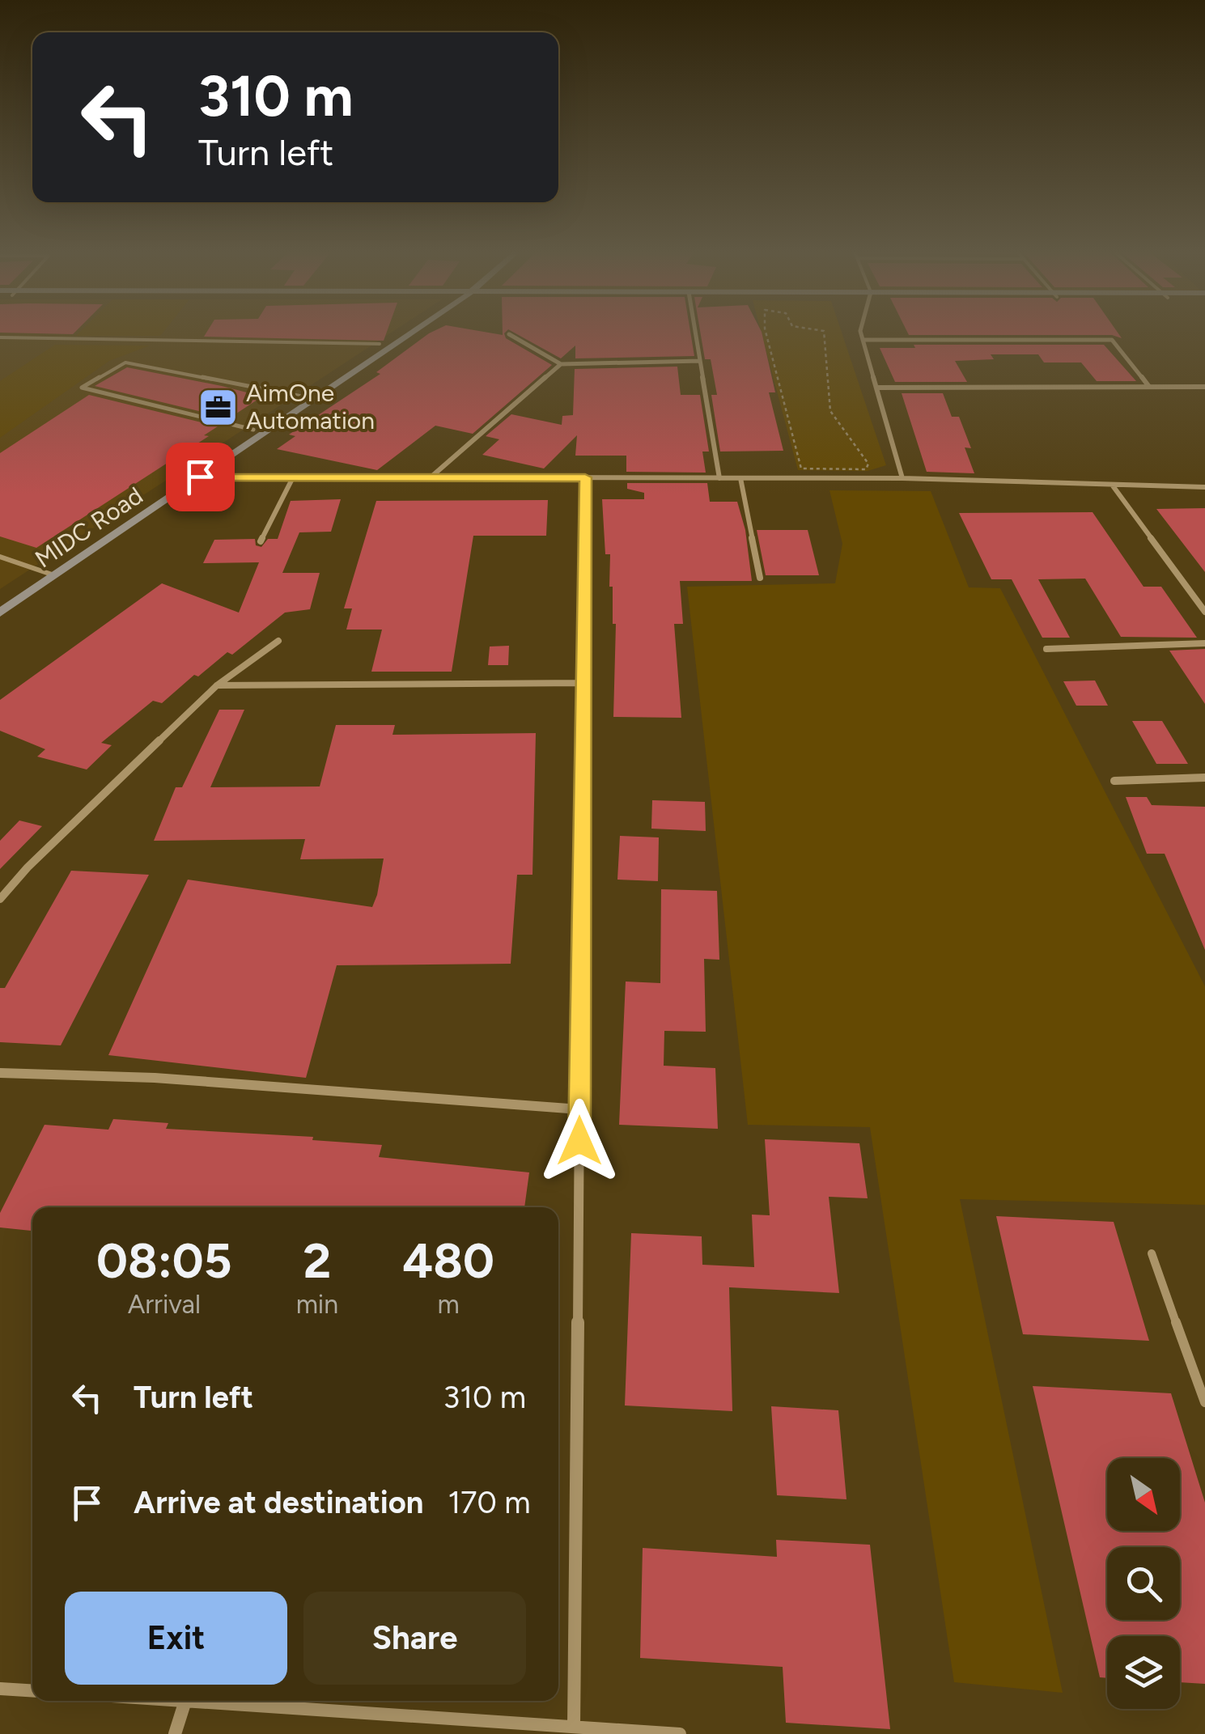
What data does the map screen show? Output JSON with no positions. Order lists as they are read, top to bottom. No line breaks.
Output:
{"streets":{"main road":["MIDC Road"]},"places":{"office":["AimOne Automation"]},"north":"bottom right","page":{"turn":["310 m","Turn left"],"eta":["08:05","Arrival","2","min","480","m"],"list":[{"name":"Turn left","value":"310 m"},{"name":"Arrive at destination","value":"170 m"}],"buttons":["Exit","Share"]}}
